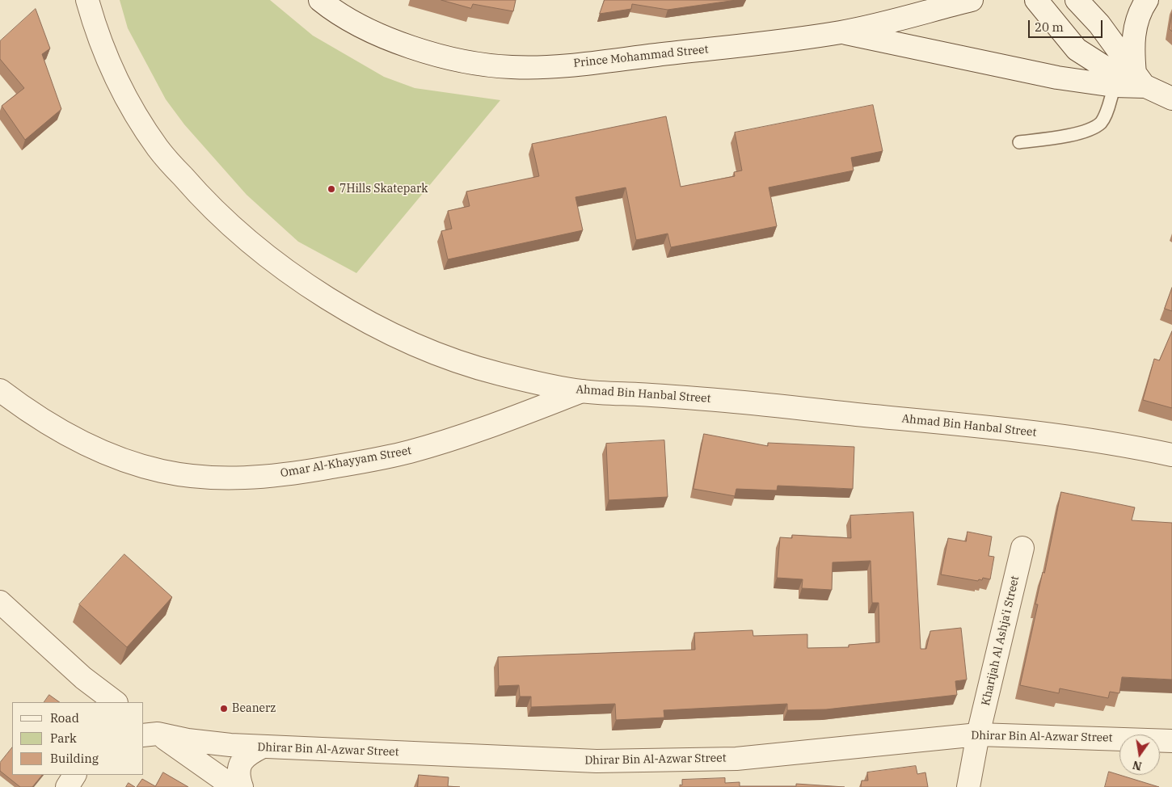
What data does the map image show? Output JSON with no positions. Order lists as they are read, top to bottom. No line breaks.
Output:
{"streets":{"street":["Prince Mohammad Street","Ahmad Bin Hanbal Street","Omar Al-Khayyam Street","Kharijah Al Ashja'i Street","Dhirar Bin Al-Azwar Street"]},"crossings":[["Ahmad Bin Hanbal Street","Omar Al-Khayyam Street"],["Kharijah Al Ashja'i Street","Dhirar Bin Al-Azwar Street"]],"places":["7Hills Skatepark","Beanerz"],"legend":["Road","Park","Building"],"scale_bar":"20 m","north":"bottom"}
